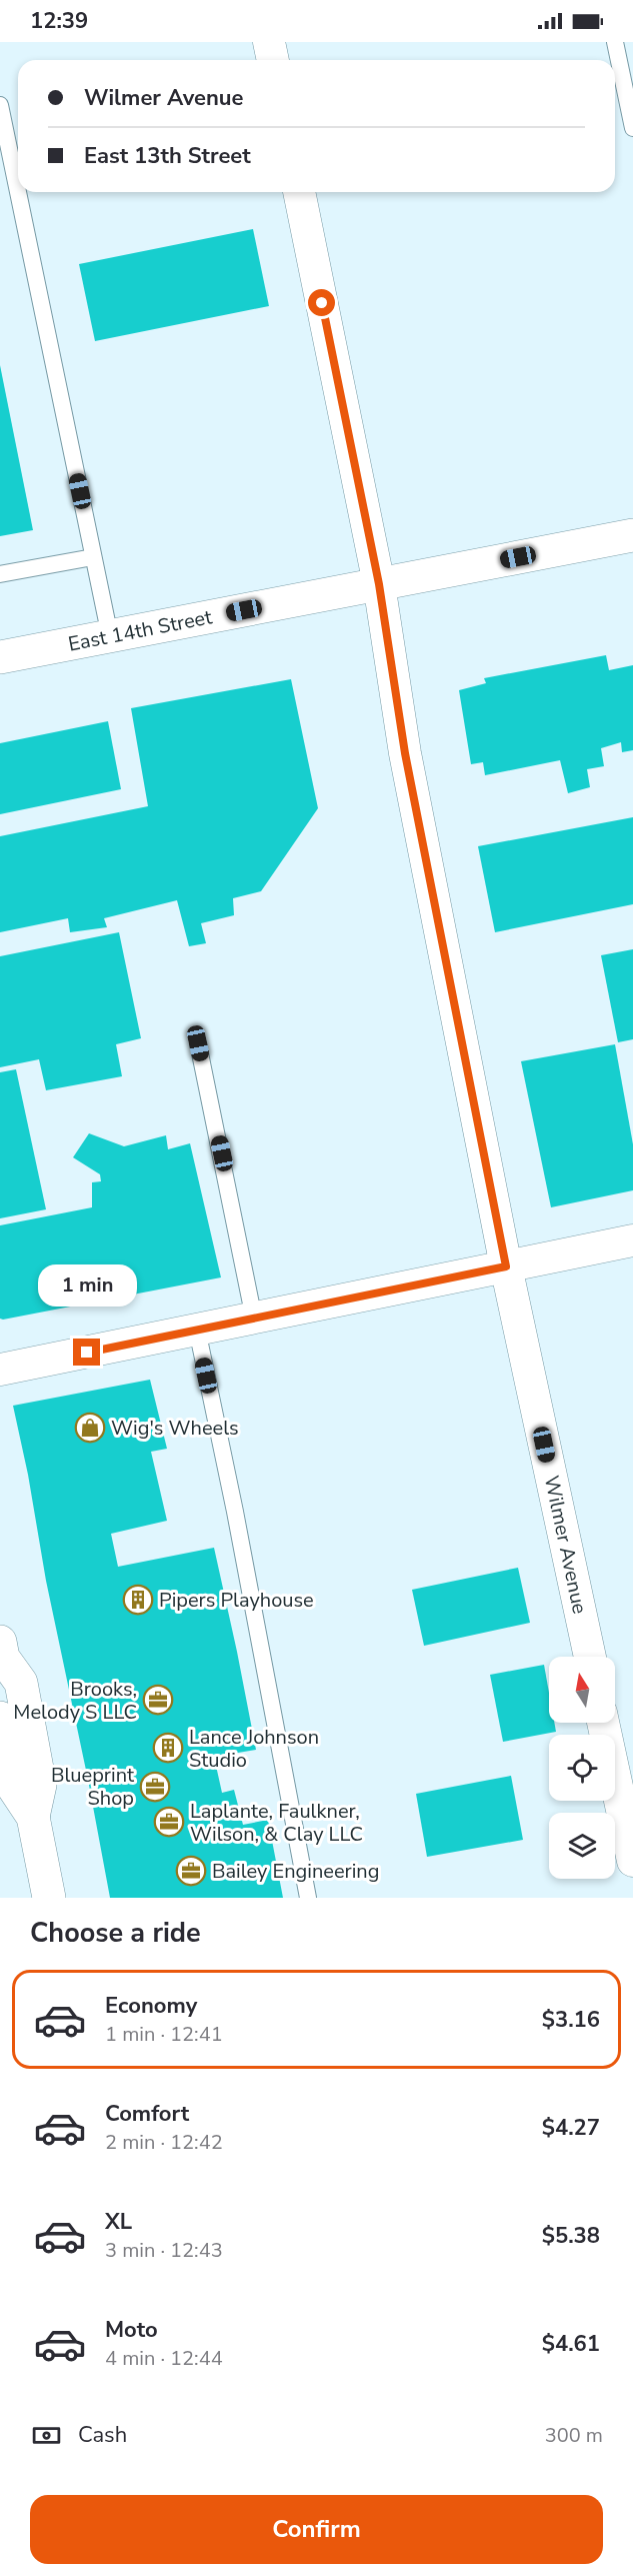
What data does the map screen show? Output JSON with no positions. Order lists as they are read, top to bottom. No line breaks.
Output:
{"streets":{"street":["East 14th Street","Wilmer Avenue"]},"crossings":[["East 14th Street","Wilmer Avenue"]],"places":{"shop":["Wig's Wheels"],"building":["Pipers Playhouse","Lance Johnson Studio"],"office":["Brooks, Melody S LLC","Blueprint Shop","Laplante, Faulkner, Wilson, & Clay LLC","Bailey Engineering"]},"north":"top","page":{"status":"12:39","banner":["Wilmer Avenue","East 13th Street"],"bubble":"1 min","heading":"Choose a ride","list":[{"name":"Economy","note":"1 min · 12:41","value":"$3.16"},{"name":"Comfort","note":"2 min · 12:42","value":"$4.27"},{"name":"XL","note":"3 min · 12:43","value":"$5.38"},{"name":"Moto","note":"4 min · 12:44","value":"$4.61"}],"pay":["Cash","300 m"],"buttons":"Confirm"}}
